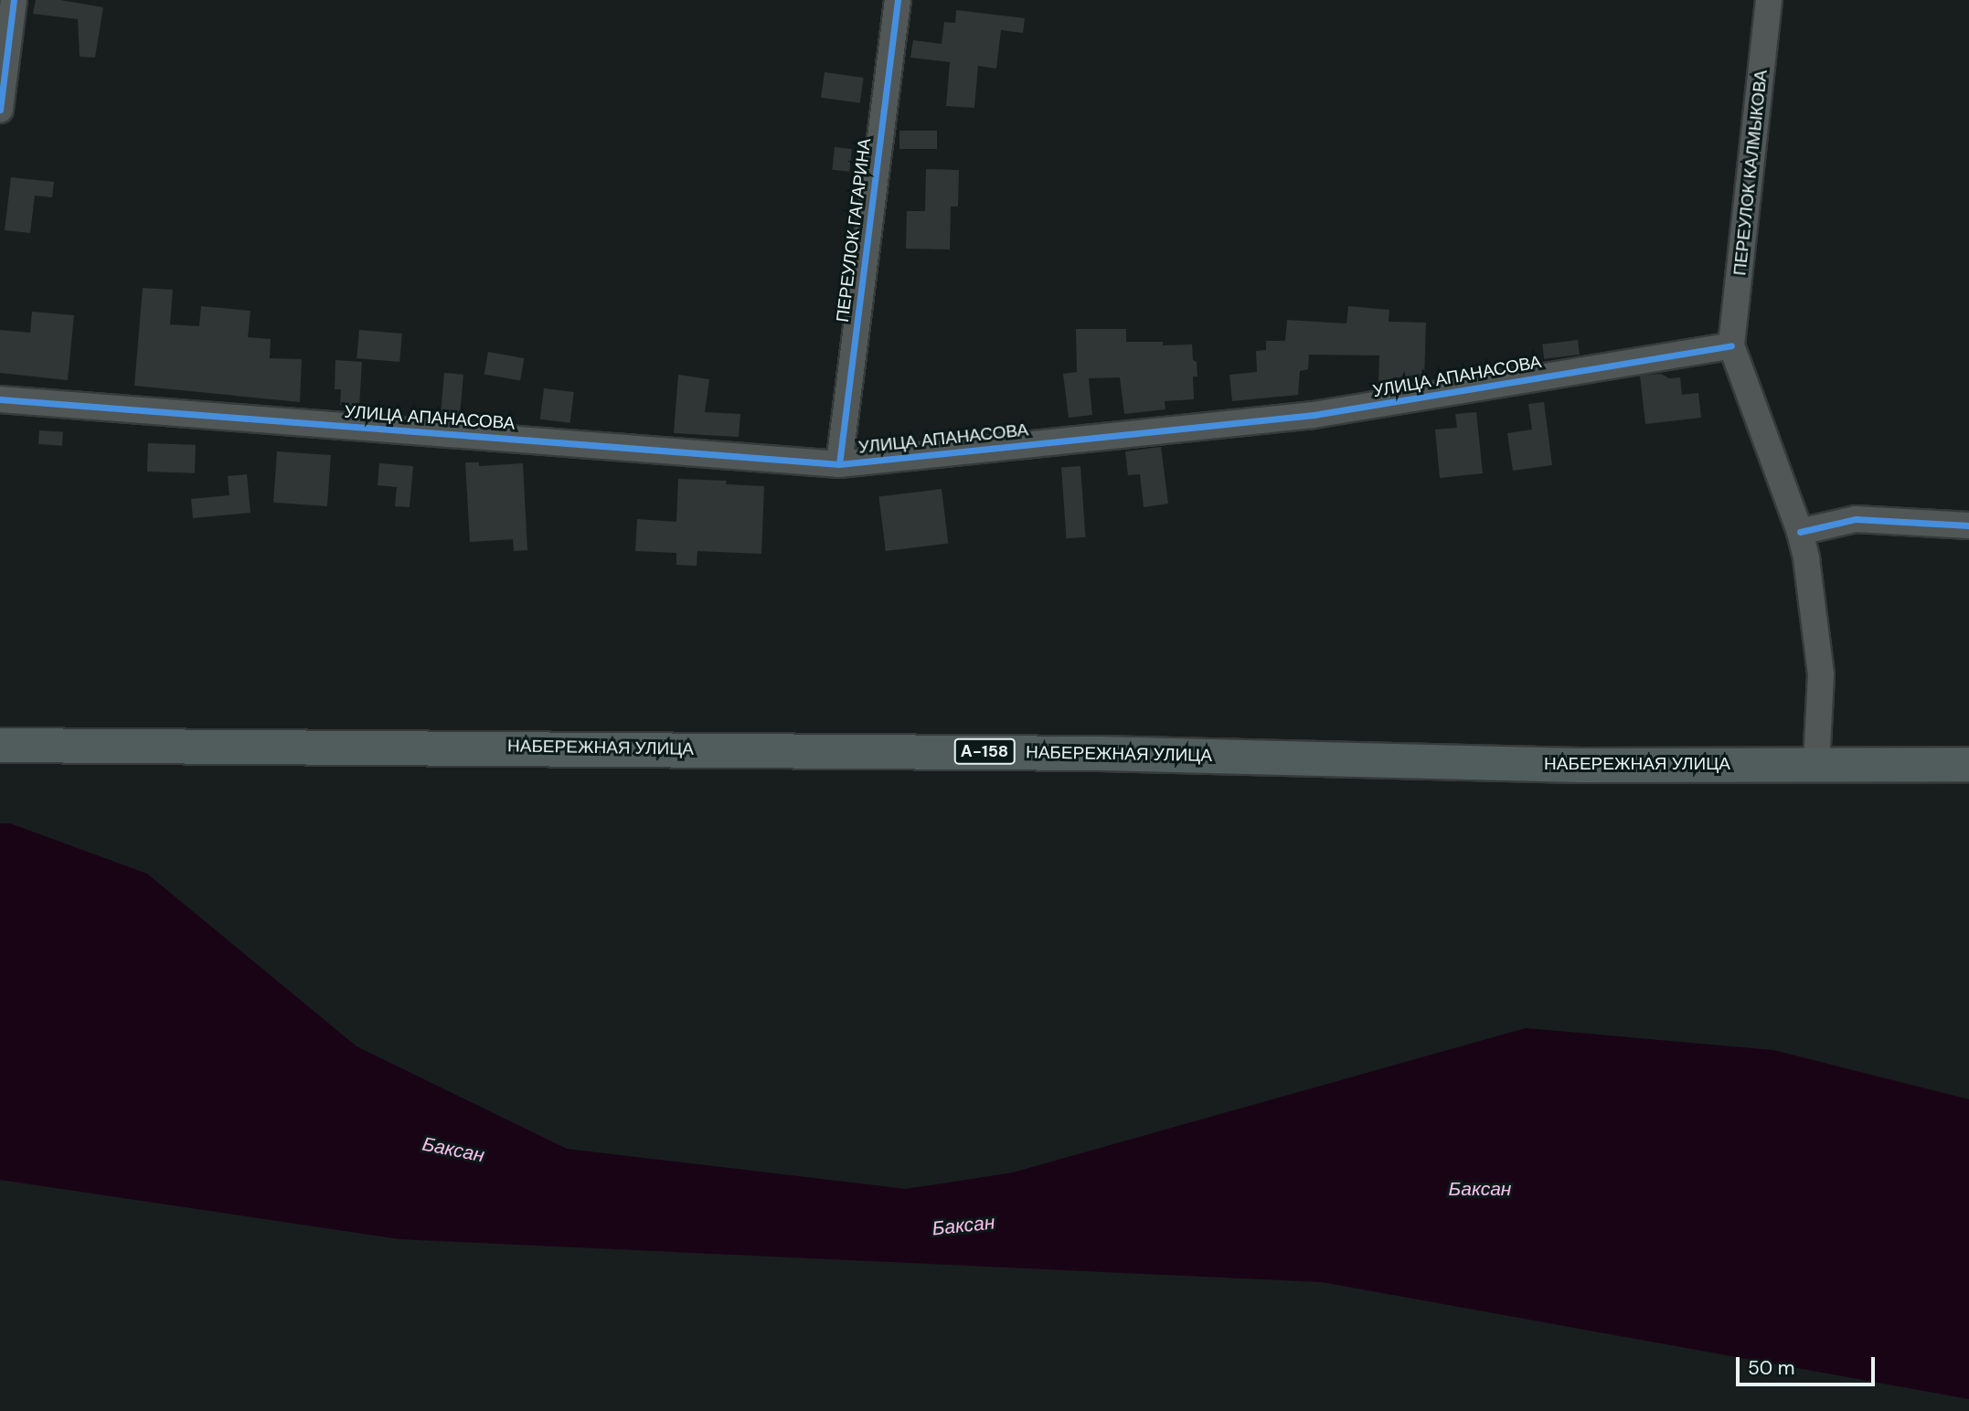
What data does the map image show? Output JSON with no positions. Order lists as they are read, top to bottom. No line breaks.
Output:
{"streets":{"main road":["НАБЕРЕЖНАЯ УЛИЦА","А-158"],"street":["ПЕРЕУЛОК КАЛМЫКОВА","ПЕРЕУЛОК ГАГАРИНА","УЛИЦА АПАНАСОВА"]},"crossings":[["ПЕРЕУЛОК КАЛМЫКОВА","УЛИЦА АПАНАСОВА"],["ПЕРЕУЛОК ГАГАРИНА","УЛИЦА АПАНАСОВА"]],"water":["Баксан"],"scale_bar":"50 m"}
